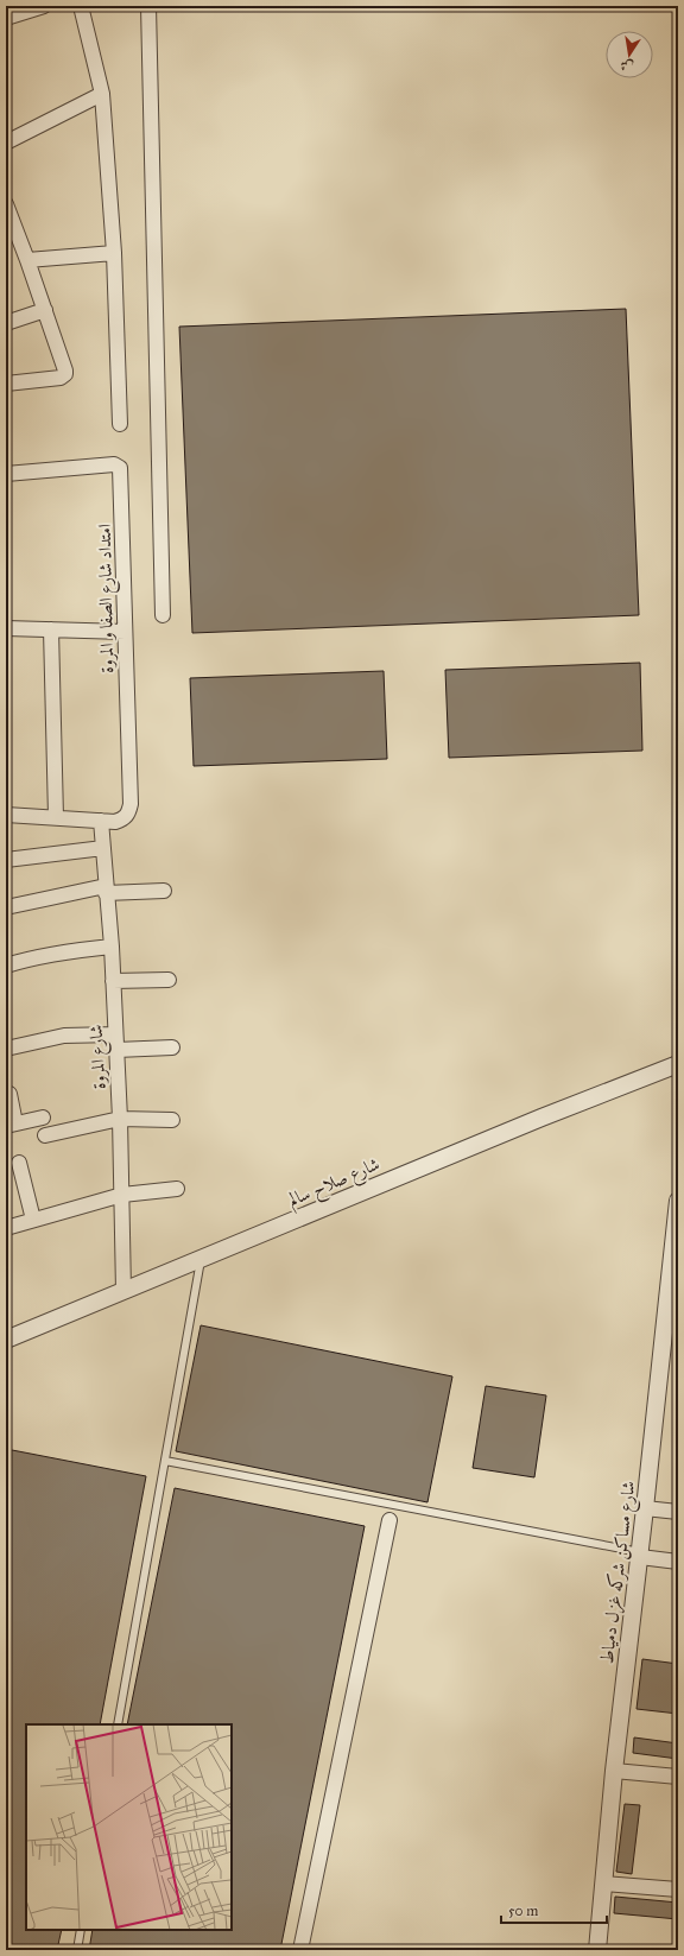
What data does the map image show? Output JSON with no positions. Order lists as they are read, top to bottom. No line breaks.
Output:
{"streets":{"street":["امتداد شارع الصفا و المروة","شارع المروة","شارع صلاح سالم","شارع مساكن شركه غزل دمياط"]},"crossings":[["امتداد شارع الصفا و المروة","شارع المروة"],["شارع المروة","شارع صلاح سالم"]],"scale_bar":"50 m","north":"bottom"}
